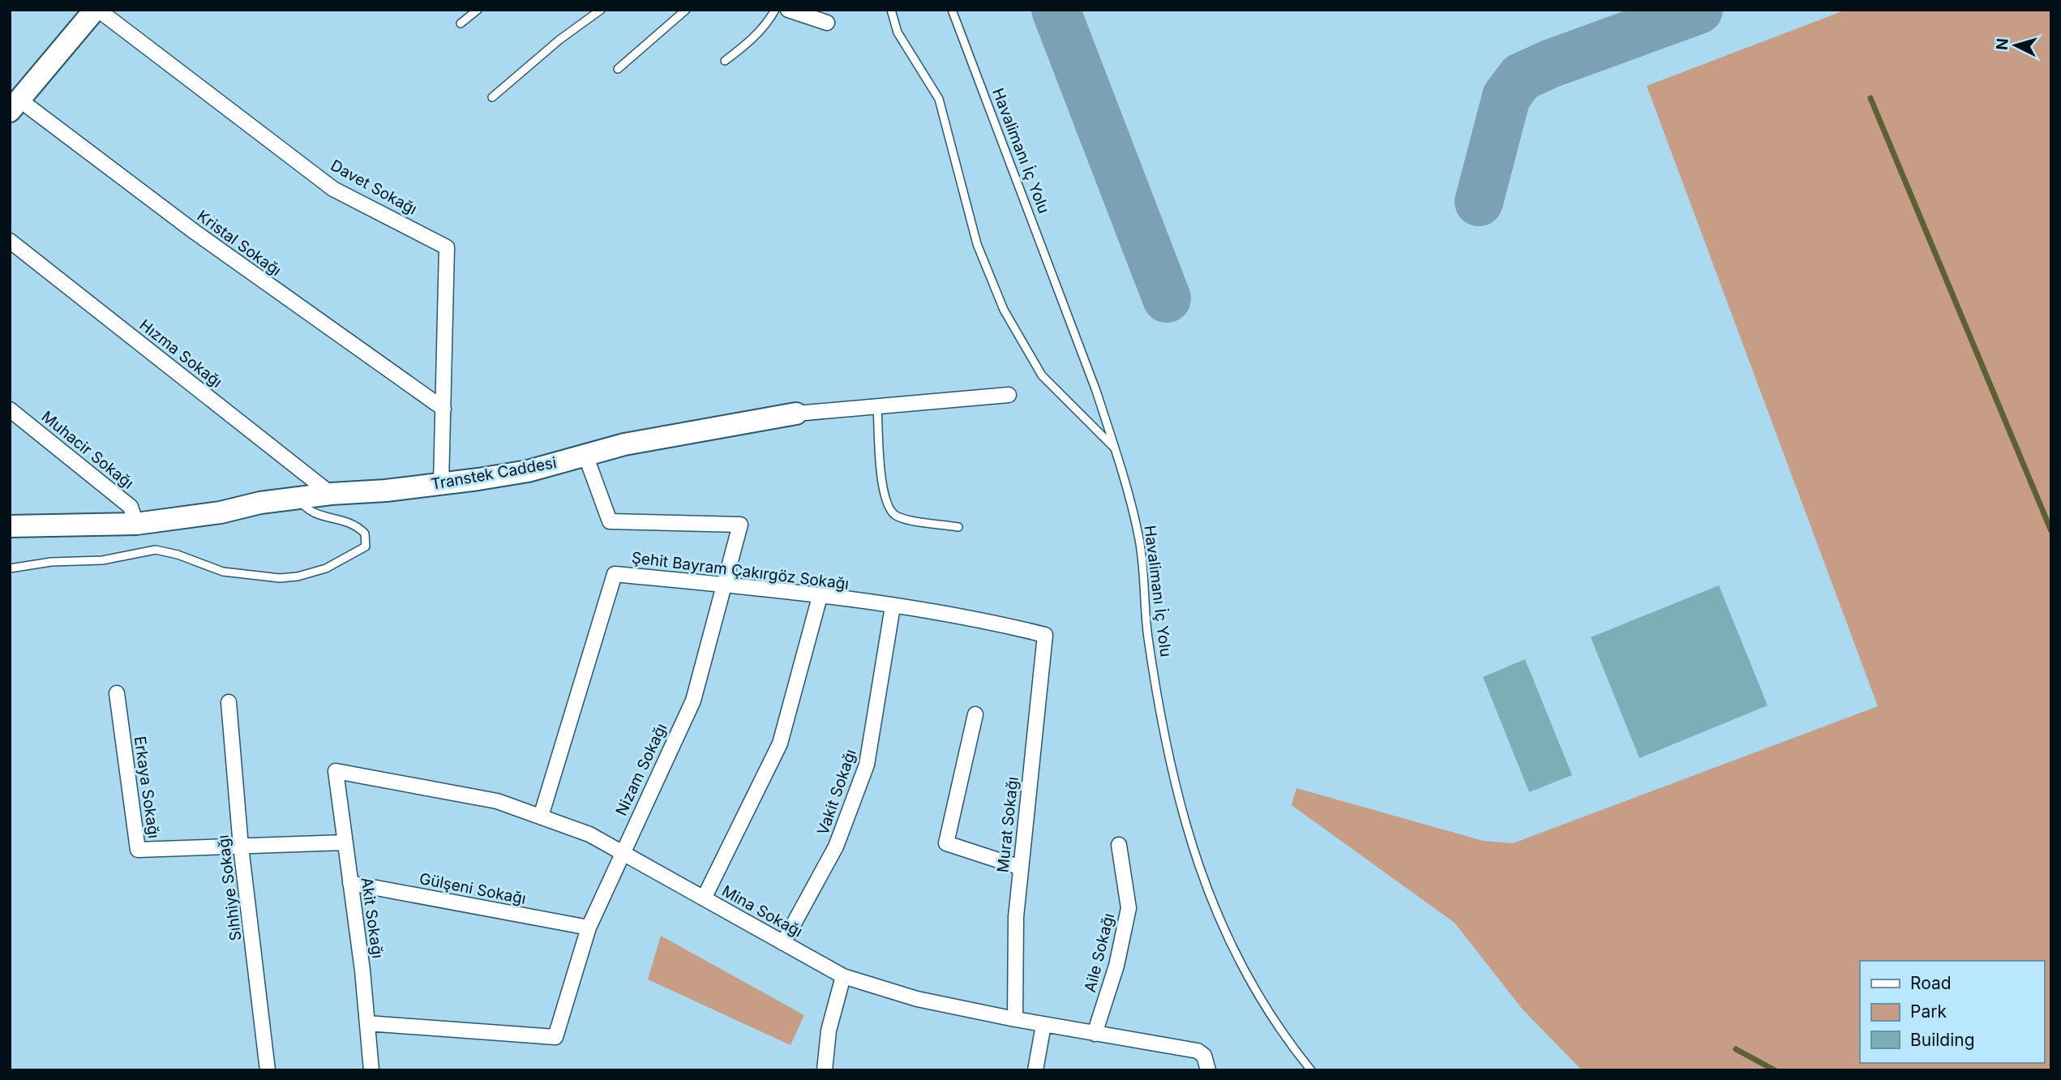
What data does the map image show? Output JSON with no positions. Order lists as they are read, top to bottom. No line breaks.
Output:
{"streets":{"street":["Davet Sokağı","Kristal Sokağı","Hızma Sokağı","Muhacir Sokağı","Transtek Caddesi","Şehit Bayram Çakırgöz Sokağı","Nizam Sokağı","Erkaya Sokağı","Vakit Sokağı","Murat Sokağı","Sıhhiye Sokağı","Gülşeni Sokağı","Mina Sokağı","Akit Sokağı","Aile Sokağı"],"lane":["Havalimanı İç Yolu"]},"crossings":[["Davet Sokağı","Kristal Sokağı"],["Davet Sokağı","Transtek Caddesi"],["Hızma Sokağı","Transtek Caddesi"],["Muhacir Sokağı","Transtek Caddesi"],["Transtek Caddesi","Nizam Sokağı"],["Şehit Bayram Çakırgöz Sokağı","Nizam Sokağı"],["Şehit Bayram Çakırgöz Sokağı","Vakit Sokağı"],["Şehit Bayram Çakırgöz Sokağı","Murat Sokağı"],["Şehit Bayram Çakırgöz Sokağı","Mina Sokağı"],["Nizam Sokağı","Gülşeni Sokağı"],["Nizam Sokağı","Mina Sokağı"],["Nizam Sokağı","Akit Sokağı"],["Erkaya Sokağı","Sıhhiye Sokağı"],["Erkaya Sokağı","Akit Sokağı"],["Vakit Sokağı","Mina Sokağı"],["Murat Sokağı","Mina Sokağı"],["Gülşeni Sokağı","Akit Sokağı"],["Mina Sokağı","Akit Sokağı"],["Mina Sokağı","Aile Sokağı"]],"legend":["Road","Park","Building"],"north":"left"}
